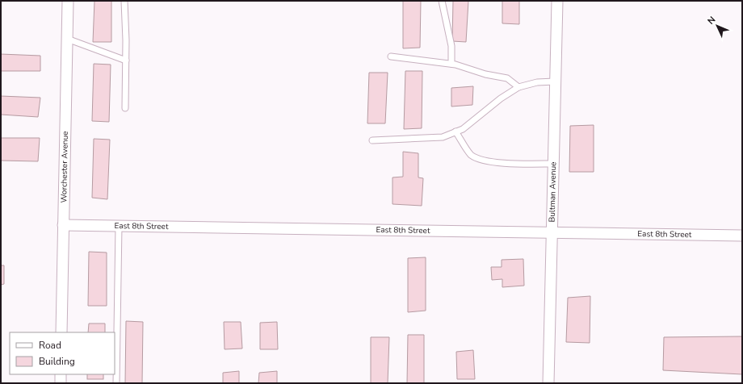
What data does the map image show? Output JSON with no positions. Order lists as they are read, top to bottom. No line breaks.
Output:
{"streets":{"street":["Worchester Avenue","Bultman Avenue","East 8th Street"]},"crossings":[["Worchester Avenue","East 8th Street"],["Bultman Avenue","East 8th Street"]],"legend":["Road","Building"],"north":"top left"}
